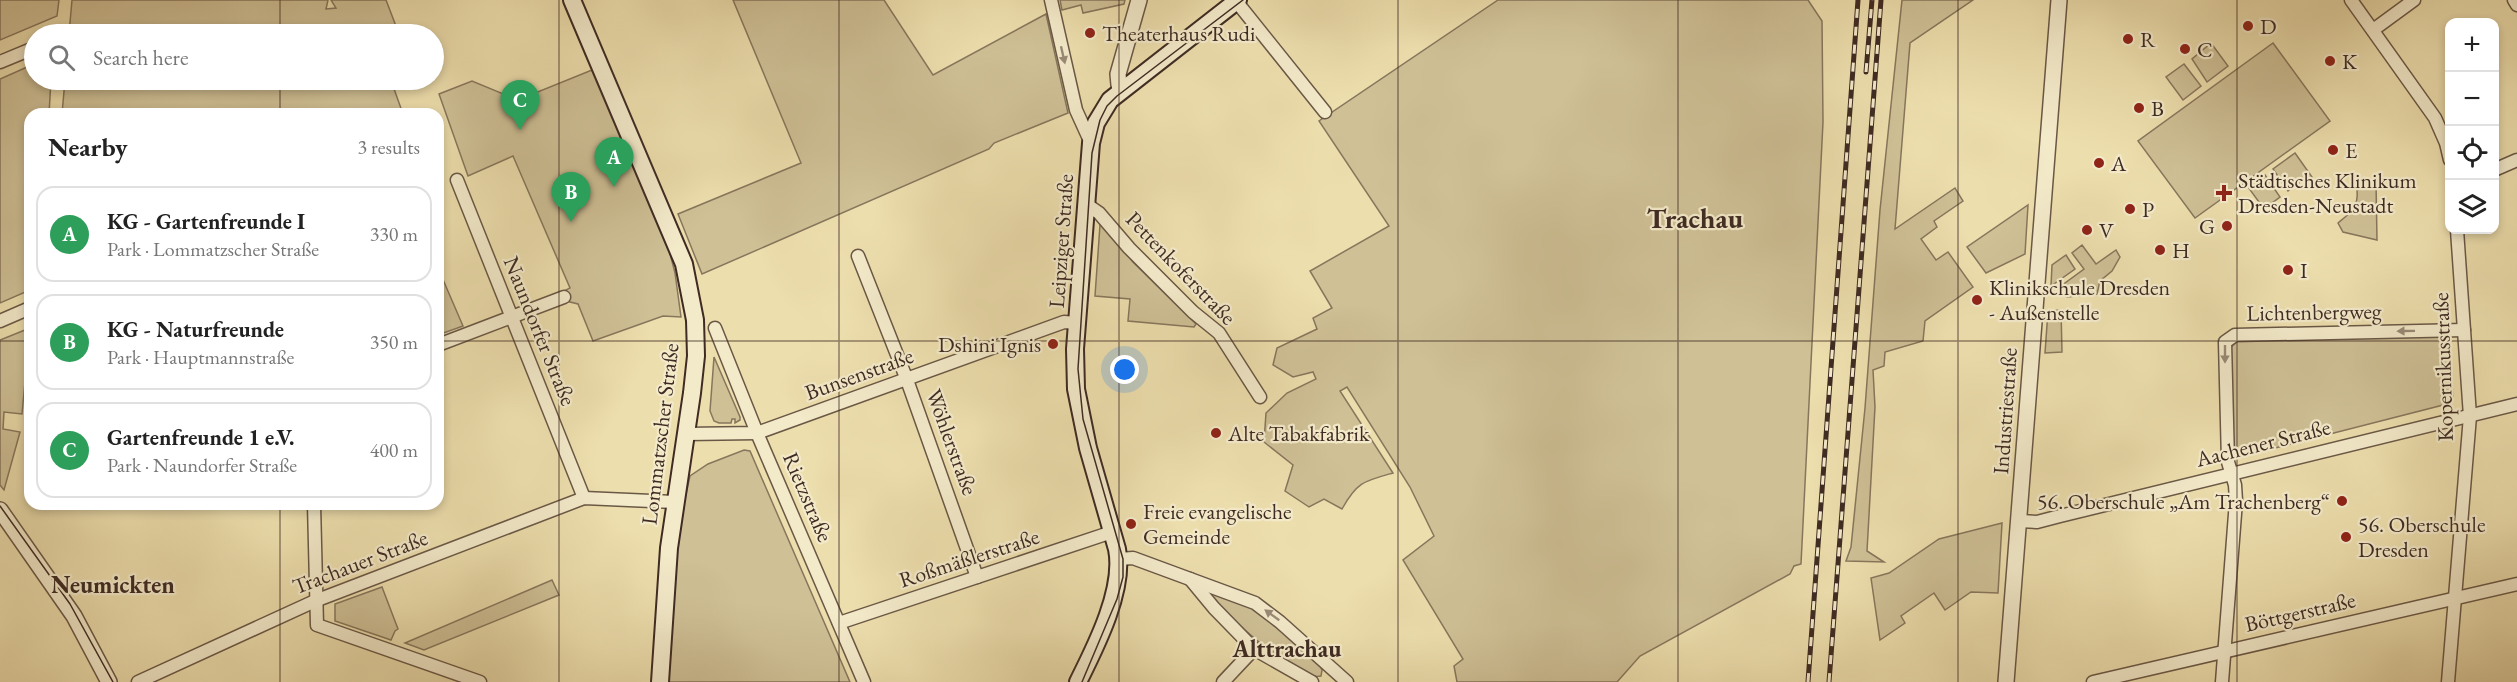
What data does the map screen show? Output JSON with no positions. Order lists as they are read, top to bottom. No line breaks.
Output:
{"streets":{"main road":["Leipziger Straße","Lommatzscher Straße"],"street":["Pettenkoferstraße","Lichtenbergweg","Naundorfer Straße","Kopernikusstraße","Bunsenstraße","Industriestraße","Wöhlerstraße","Aachener Straße","Rietzstraße","Roßmäßlerstraße","Trachauer Straße","Böttgerstraße"]},"crossings":[["Leipziger Straße","Pettenkoferstraße"],["Leipziger Straße","Bunsenstraße"],["Leipziger Straße","Roßmäßlerstraße"],["Lichtenbergweg","Kopernikusstraße"],["Lichtenbergweg","Aachener Straße"],["Naundorfer Straße","Trachauer Straße"],["Kopernikusstraße","Aachener Straße"],["Kopernikusstraße","Böttgerstraße"],["Bunsenstraße","Lommatzscher Straße"],["Bunsenstraße","Wöhlerstraße"],["Bunsenstraße","Rietzstraße"],["Industriestraße","Aachener Straße"],["Lommatzscher Straße","Trachauer Straße"],["Wöhlerstraße","Roßmäßlerstraße"],["Rietzstraße","Roßmäßlerstraße"]],"districts":["Trachau","Neumickten","Alttrachau"],"places":{"other":["D","Theaterhaus Rudi","R","C","K","B","E","A","P","G","V","H","I","Klinikschule Dresden - Außenstelle","Dshini Ignis","Alte Tabakfabrik","56. Oberschule „Am Trachenberg“","Freie evangelische Gemeinde","56. Oberschule Dresden"],"health":["Städtisches Klinikum Dresden-Neustadt"]},"page":{"map_buttons":["+","−"],"search":"Search here","pins":["C","A","B"],"heading":["Nearby","3 results"],"list":[{"mark":"A","name":"KG - Gartenfreunde I","note":"Park · Lommatzscher Straße","value":"330 m"},{"mark":"B","name":"KG - Naturfreunde","note":"Park · Hauptmannstraße","value":"350 m"},{"mark":"C","name":"Gartenfreunde 1 e.V.","note":"Park · Naundorfer Straße","value":"400 m"}]}}
